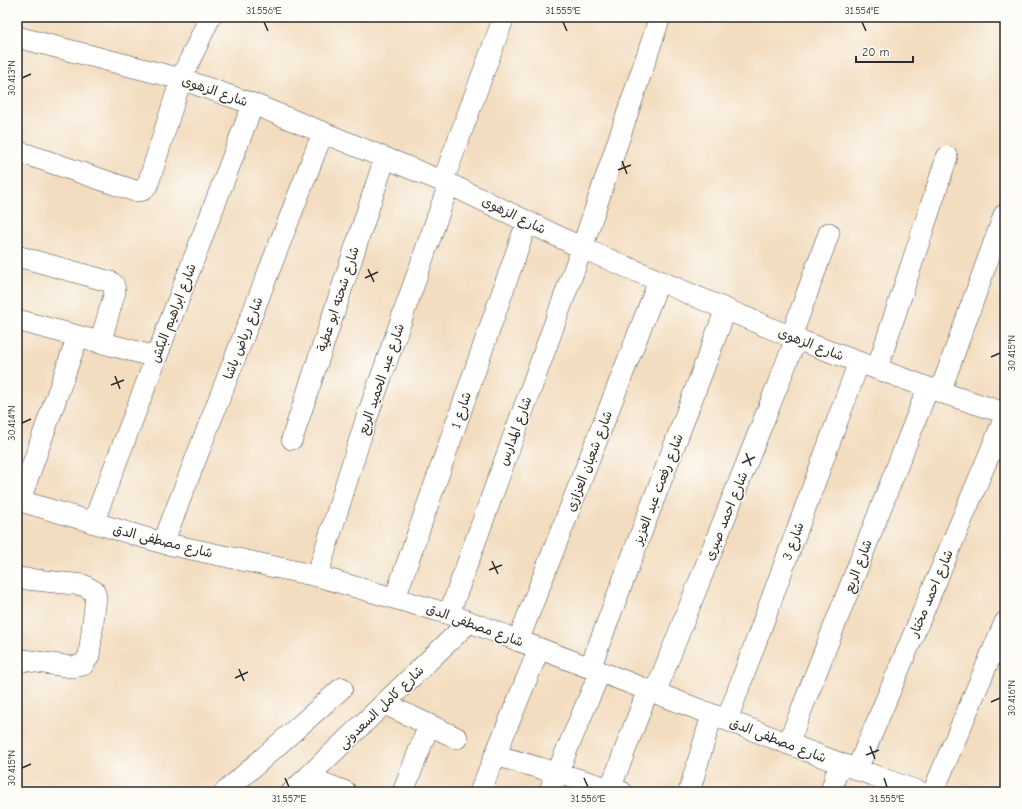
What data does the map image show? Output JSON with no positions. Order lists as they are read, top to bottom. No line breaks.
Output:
{"streets":{"street":["شارع الزهوى","شارع شحته ابو عطية","شارع ابراهيم البكش","شارع رياض باشا","شارع عبد الحميد الربع","شارع 1","شارع المدارس","شارع شعبان العزازى","شارع رفعت عبد العزيز","شارع احمد صبرى","شارع مصطفى الدق","شارع 3","شارع الربع","شارع احمد مختار","شارع كامل السعدونى"]},"crossings":[["شارع الزهوى","شارع شحته ابو عطية"],["شارع الزهوى","شارع ابراهيم البكش"],["شارع الزهوى","شارع رياض باشا"],["شارع الزهوى","شارع عبد الحميد الربع"],["شارع الزهوى","شارع 1"],["شارع الزهوى","شارع المدارس"],["شارع الزهوى","شارع شعبان العزازى"],["شارع الزهوى","شارع رفعت عبد العزيز"],["شارع الزهوى","شارع احمد صبرى"],["شارع الزهوى","شارع 3"],["شارع الزهوى","شارع الربع"],["شارع ابراهيم البكش","شارع مصطفى الدق"],["شارع رياض باشا","شارع مصطفى الدق"],["شارع عبد الحميد الربع","شارع مصطفى الدق"],["شارع 1","شارع مصطفى الدق"],["شارع المدارس","شارع مصطفى الدق"],["شارع شعبان العزازى","شارع مصطفى الدق"],["شارع رفعت عبد العزيز","شارع مصطفى الدق"],["شارع احمد صبرى","شارع مصطفى الدق"],["شارع مصطفى الدق","شارع 3"],["شارع مصطفى الدق","شارع الربع"],["شارع مصطفى الدق","شارع احمد مختار"],["شارع مصطفى الدق","شارع كامل السعدونى"]],"scale_bar":"20 m","coordinates":["31.556°E","31.555°E","31.554°E","30.413°N","30.415°N","30.414°N","30.416°N","31.557°E"]}
